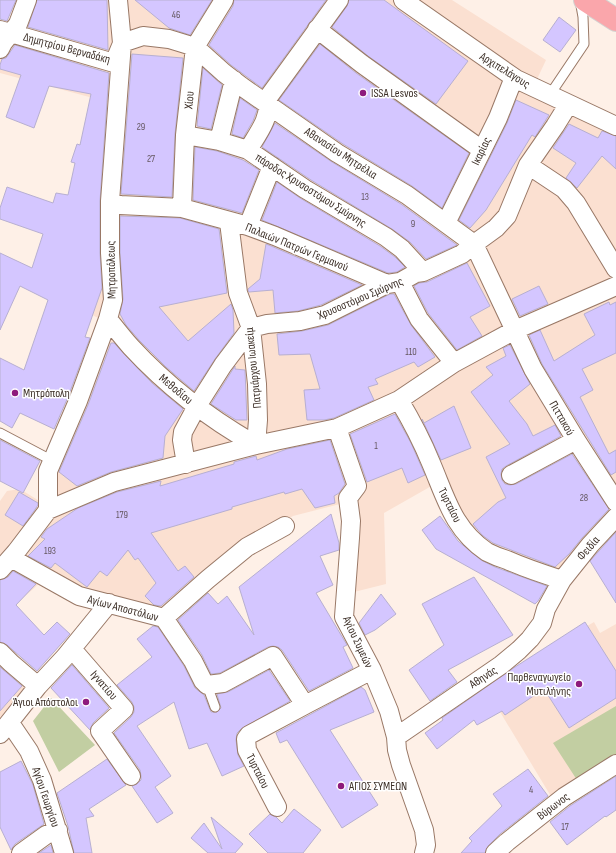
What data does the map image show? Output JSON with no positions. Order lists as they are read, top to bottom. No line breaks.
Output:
{"streets":{"street":["Δημητρίου Βερναδάκη","Αρχιπελάγους","Χίου","Ικαρίας","Αθανασίου Μητρέλια","πάροδος Χρυσοστόμου Σμύρνης","Παλαιών Πατρών Γερμανού","Μητροπόλεως","Χρυσοστόμου Σμύρνης","Πατριάρχου Ιωακείμ","Μεθοδίου","Πιττακού","Τυρταίου","Φειδία","Αγίων Αποστόλων","Αγίου Συμεών","Αθηνάς","Ιγνατίου","Αγίου Γεωργίου","Βύρωνος"]},"crossings":[["Δημητρίου Βερναδάκη","Αθανασίου Μητρέλια"],["Δημητρίου Βερναδάκη","Μητροπόλεως"],["Αρχιπελάγους","Ικαρίας"],["Αρχιπελάγους","Χρυσοστόμου Σμύρνης"],["Χίου","Αθανασίου Μητρέλια"],["Χίου","πάροδος Χρυσοστόμου Σμύρνης"],["Χίου","Παλαιών Πατρών Γερμανού"],["Ικαρίας","Αθανασίου Μητρέλια"],["Αθανασίου Μητρέλια","Μητροπόλεως"],["Αθανασίου Μητρέλια","Χρυσοστόμου Σμύρνης"],["Αθανασίου Μητρέλια","Πιττακού"],["πάροδος Χρυσοστόμου Σμύρνης","Χρυσοστόμου Σμύρνης"],["Παλαιών Πατρών Γερμανού","Μητροπόλεως"],["Παλαιών Πατρών Γερμανού","Χρυσοστόμου Σμύρνης"],["Παλαιών Πατρών Γερμανού","Πατριάρχου Ιωακείμ"],["Μητροπόλεως","Μεθοδίου"],["Χρυσοστόμου Σμύρνης","Πατριάρχου Ιωακείμ"],["Πατριάρχου Ιωακείμ","Μεθοδίου"],["Τυρταίου","Φειδία"],["Τυρταίου","Αθηνάς"],["Φειδία","Αθηνάς"],["Αγίου Συμεών","Αθηνάς"]],"places":["ISSA Lesvos","Μητρόπολη","Παρθεναγωγείο Μυτιλήνης","Άγιοι Απόστολοι","ΑΓΙΟΣ ΣΥΜΕΩΝ"],"house_numbers":["46","29","27","13","9","110","1","28","179","193","4","17"]}
